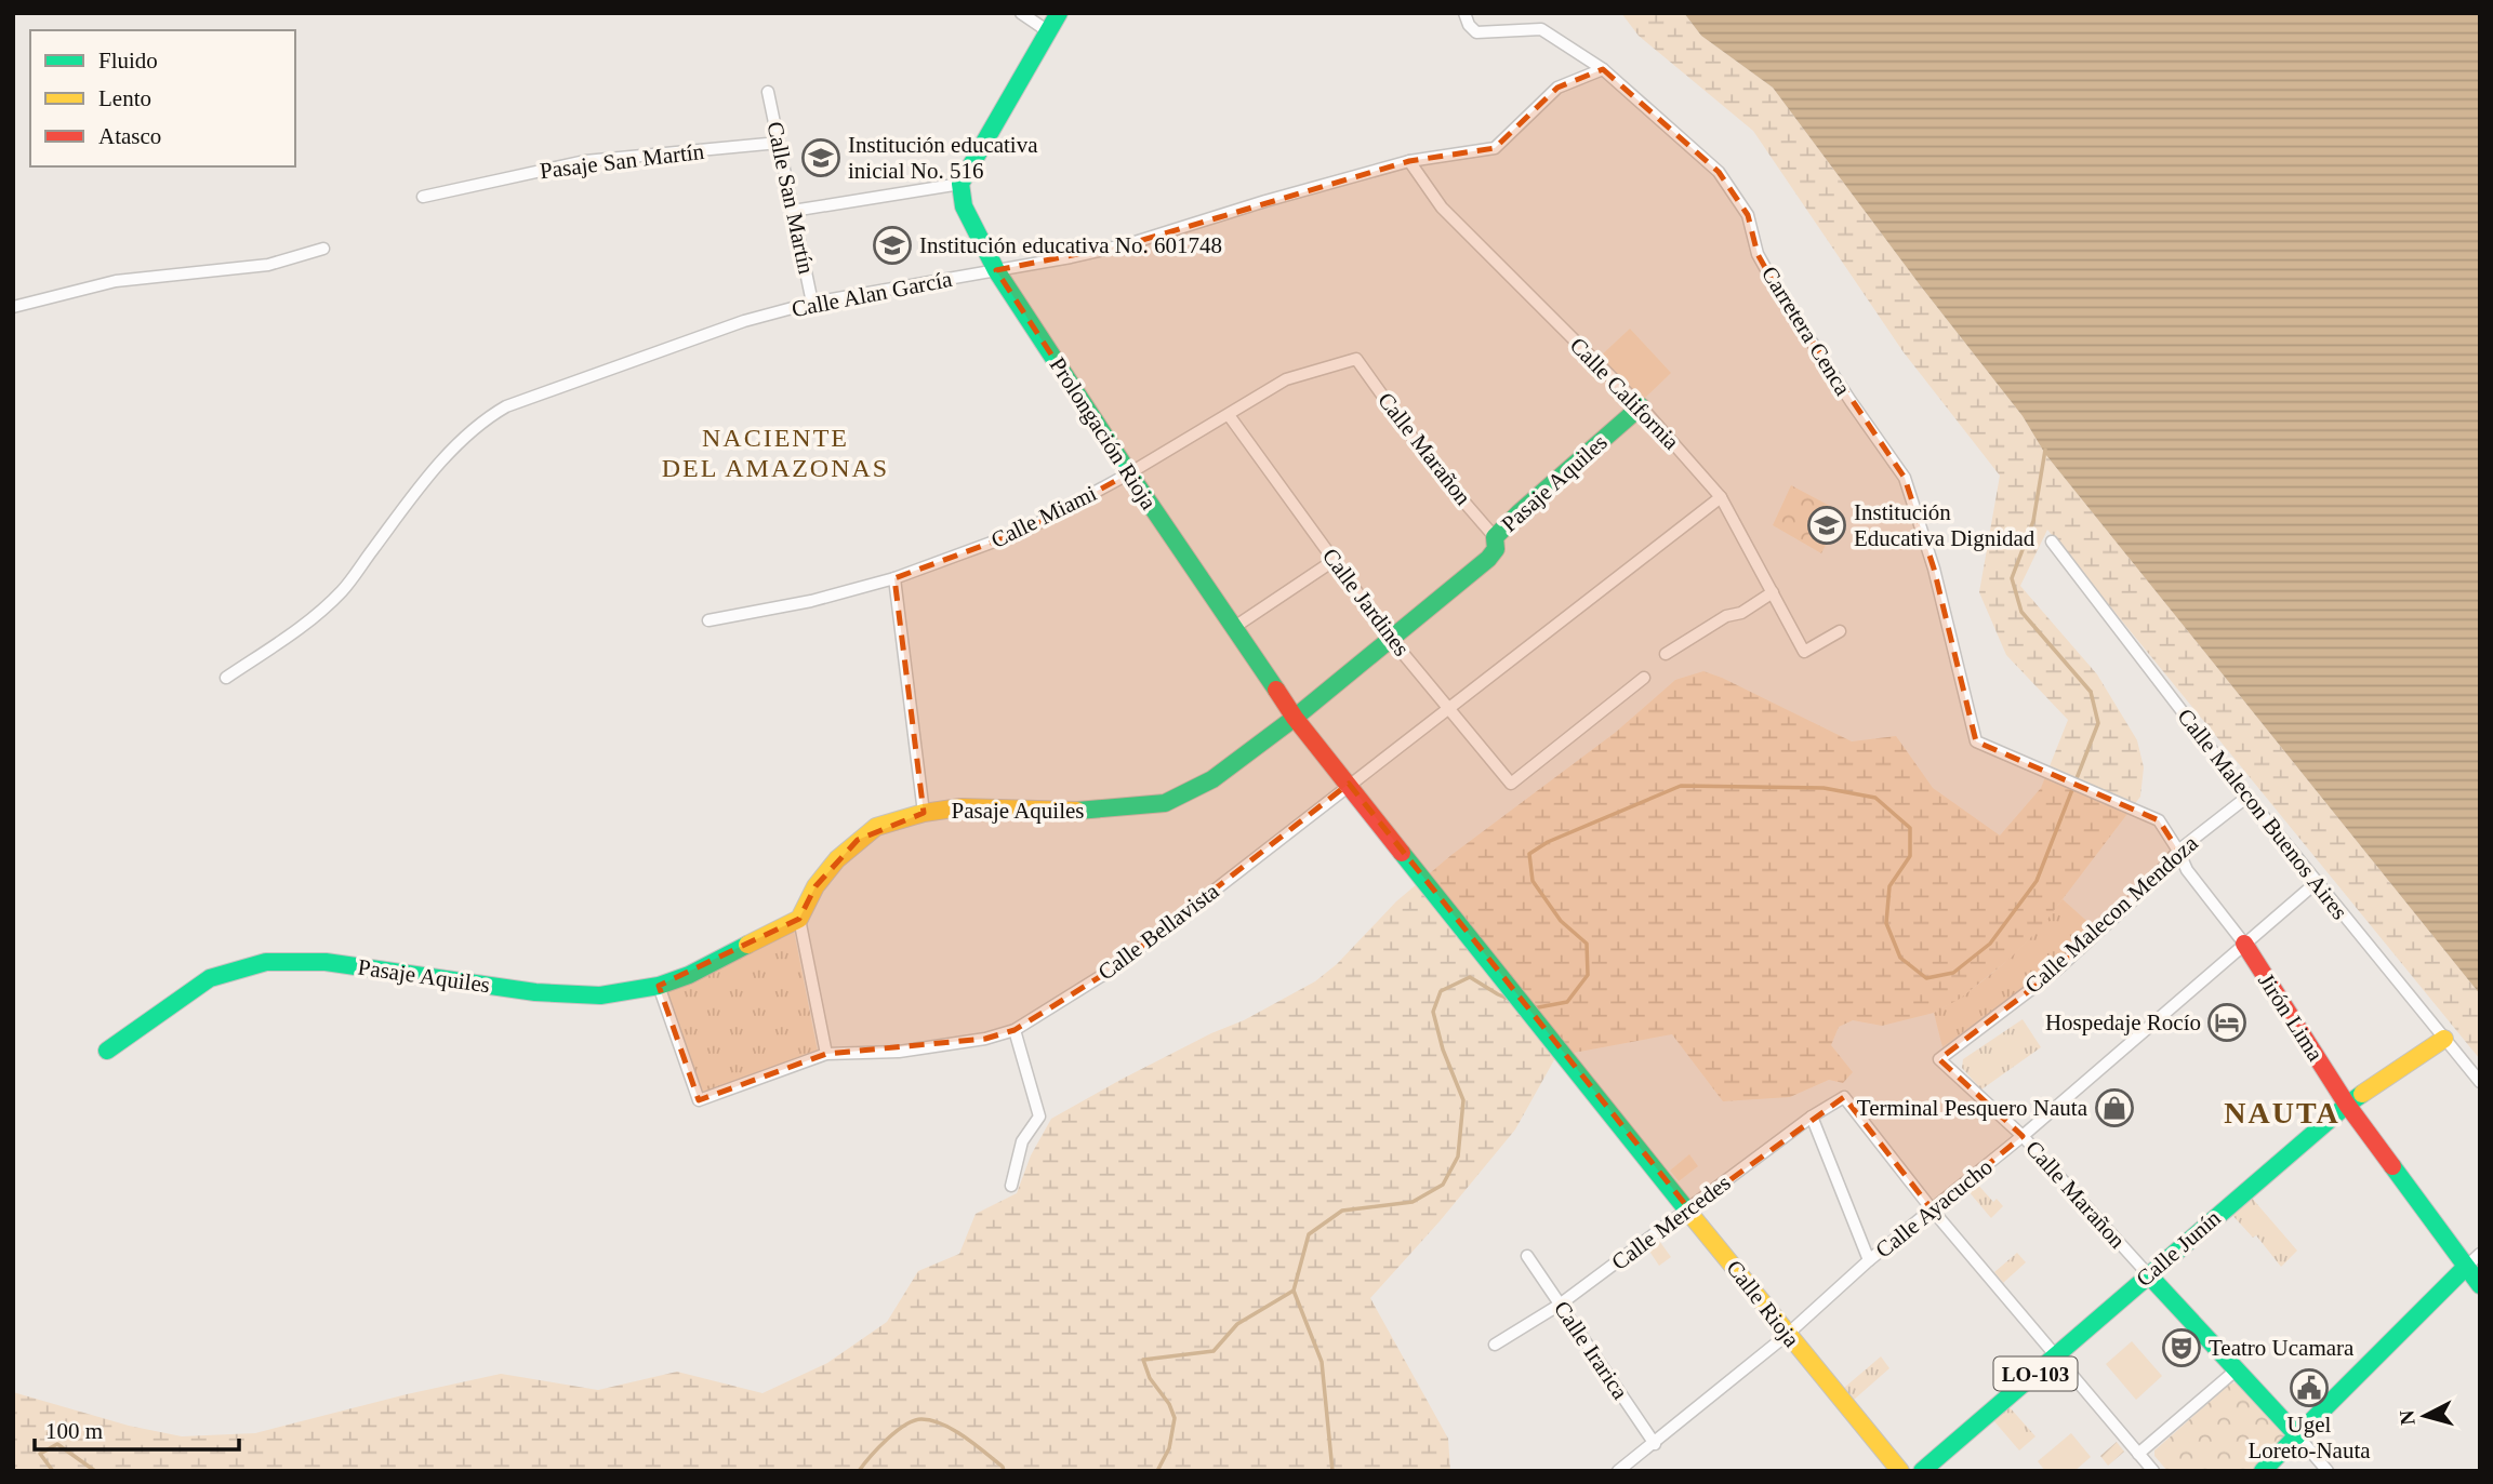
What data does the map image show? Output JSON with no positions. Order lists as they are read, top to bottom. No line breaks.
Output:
{"streets":{"street":["Pasaje San Martín","Calle San Martín","Calle Alan García","Carretera Cenca","Calle California","Prolongación Rioja","Calle Marañon","Pasaje Aquiles","Calle Miami","Calle Jardines","Calle Malecon Buenos Aires","Calle Malecon Mendoza","Calle Bellavista","Jirón Lima","Calle Ayacucho","Calle Mercedes","Calle Junín","Calle Rioja","Calle Irarica","LO-103"]},"crossings":[["Pasaje San Martín","Calle San Martín"],["Calle San Martín","Calle Alan García"],["Calle Alan García","Carretera Cenca"],["Calle Alan García","Calle California"],["Calle Alan García","Prolongación Rioja"],["Carretera Cenca","Jirón Lima"],["Calle California","Pasaje Aquiles"],["Calle California","Calle Bellavista"],["Prolongación Rioja","Pasaje Aquiles"],["Prolongación Rioja","Calle Miami"],["Prolongación Rioja","Calle Bellavista"],["Prolongación Rioja","Calle Rioja"],["Calle Marañon","Pasaje Aquiles"],["Calle Marañon","Calle Miami"],["Calle Marañon","Calle Malecon Mendoza"],["Calle Marañon","Calle Ayacucho"],["Calle Marañon","Calle Junín"],["Pasaje Aquiles","Calle Jardines"],["Pasaje Aquiles","Calle Bellavista"],["Calle Miami","Calle Jardines"],["Calle Jardines","Calle Bellavista"],["Calle Malecon Buenos Aires","Calle Malecon Mendoza"],["Calle Malecon Buenos Aires","Calle Ayacucho"],["Calle Malecon Buenos Aires","Calle Junín"],["Calle Malecon Mendoza","Jirón Lima"],["Jirón Lima","Calle Ayacucho"],["Jirón Lima","Calle Junín"],["Calle Ayacucho","Calle Mercedes"],["Calle Ayacucho","Calle Rioja"],["Calle Ayacucho","Calle Irarica"],["Calle Mercedes","Calle Rioja"],["Calle Mercedes","Calle Irarica"]],"districts":["NACIENTE DEL AMAZONAS","NAUTA"],"places":{"school or university":["Institución educativa inicial No. 516","Institución educativa No. 601748","Institución Educativa Dignidad"],"hotel":["Hospedaje Rocío"],"shop":["Terminal Pesquero Nauta"],"theatre":["Teatro Ucamara"],"public building":["Ugel Loreto-Nauta"]},"legend":["Fluido","Lento","Atasco"],"scale_bar":"100 m","north":"left"}
